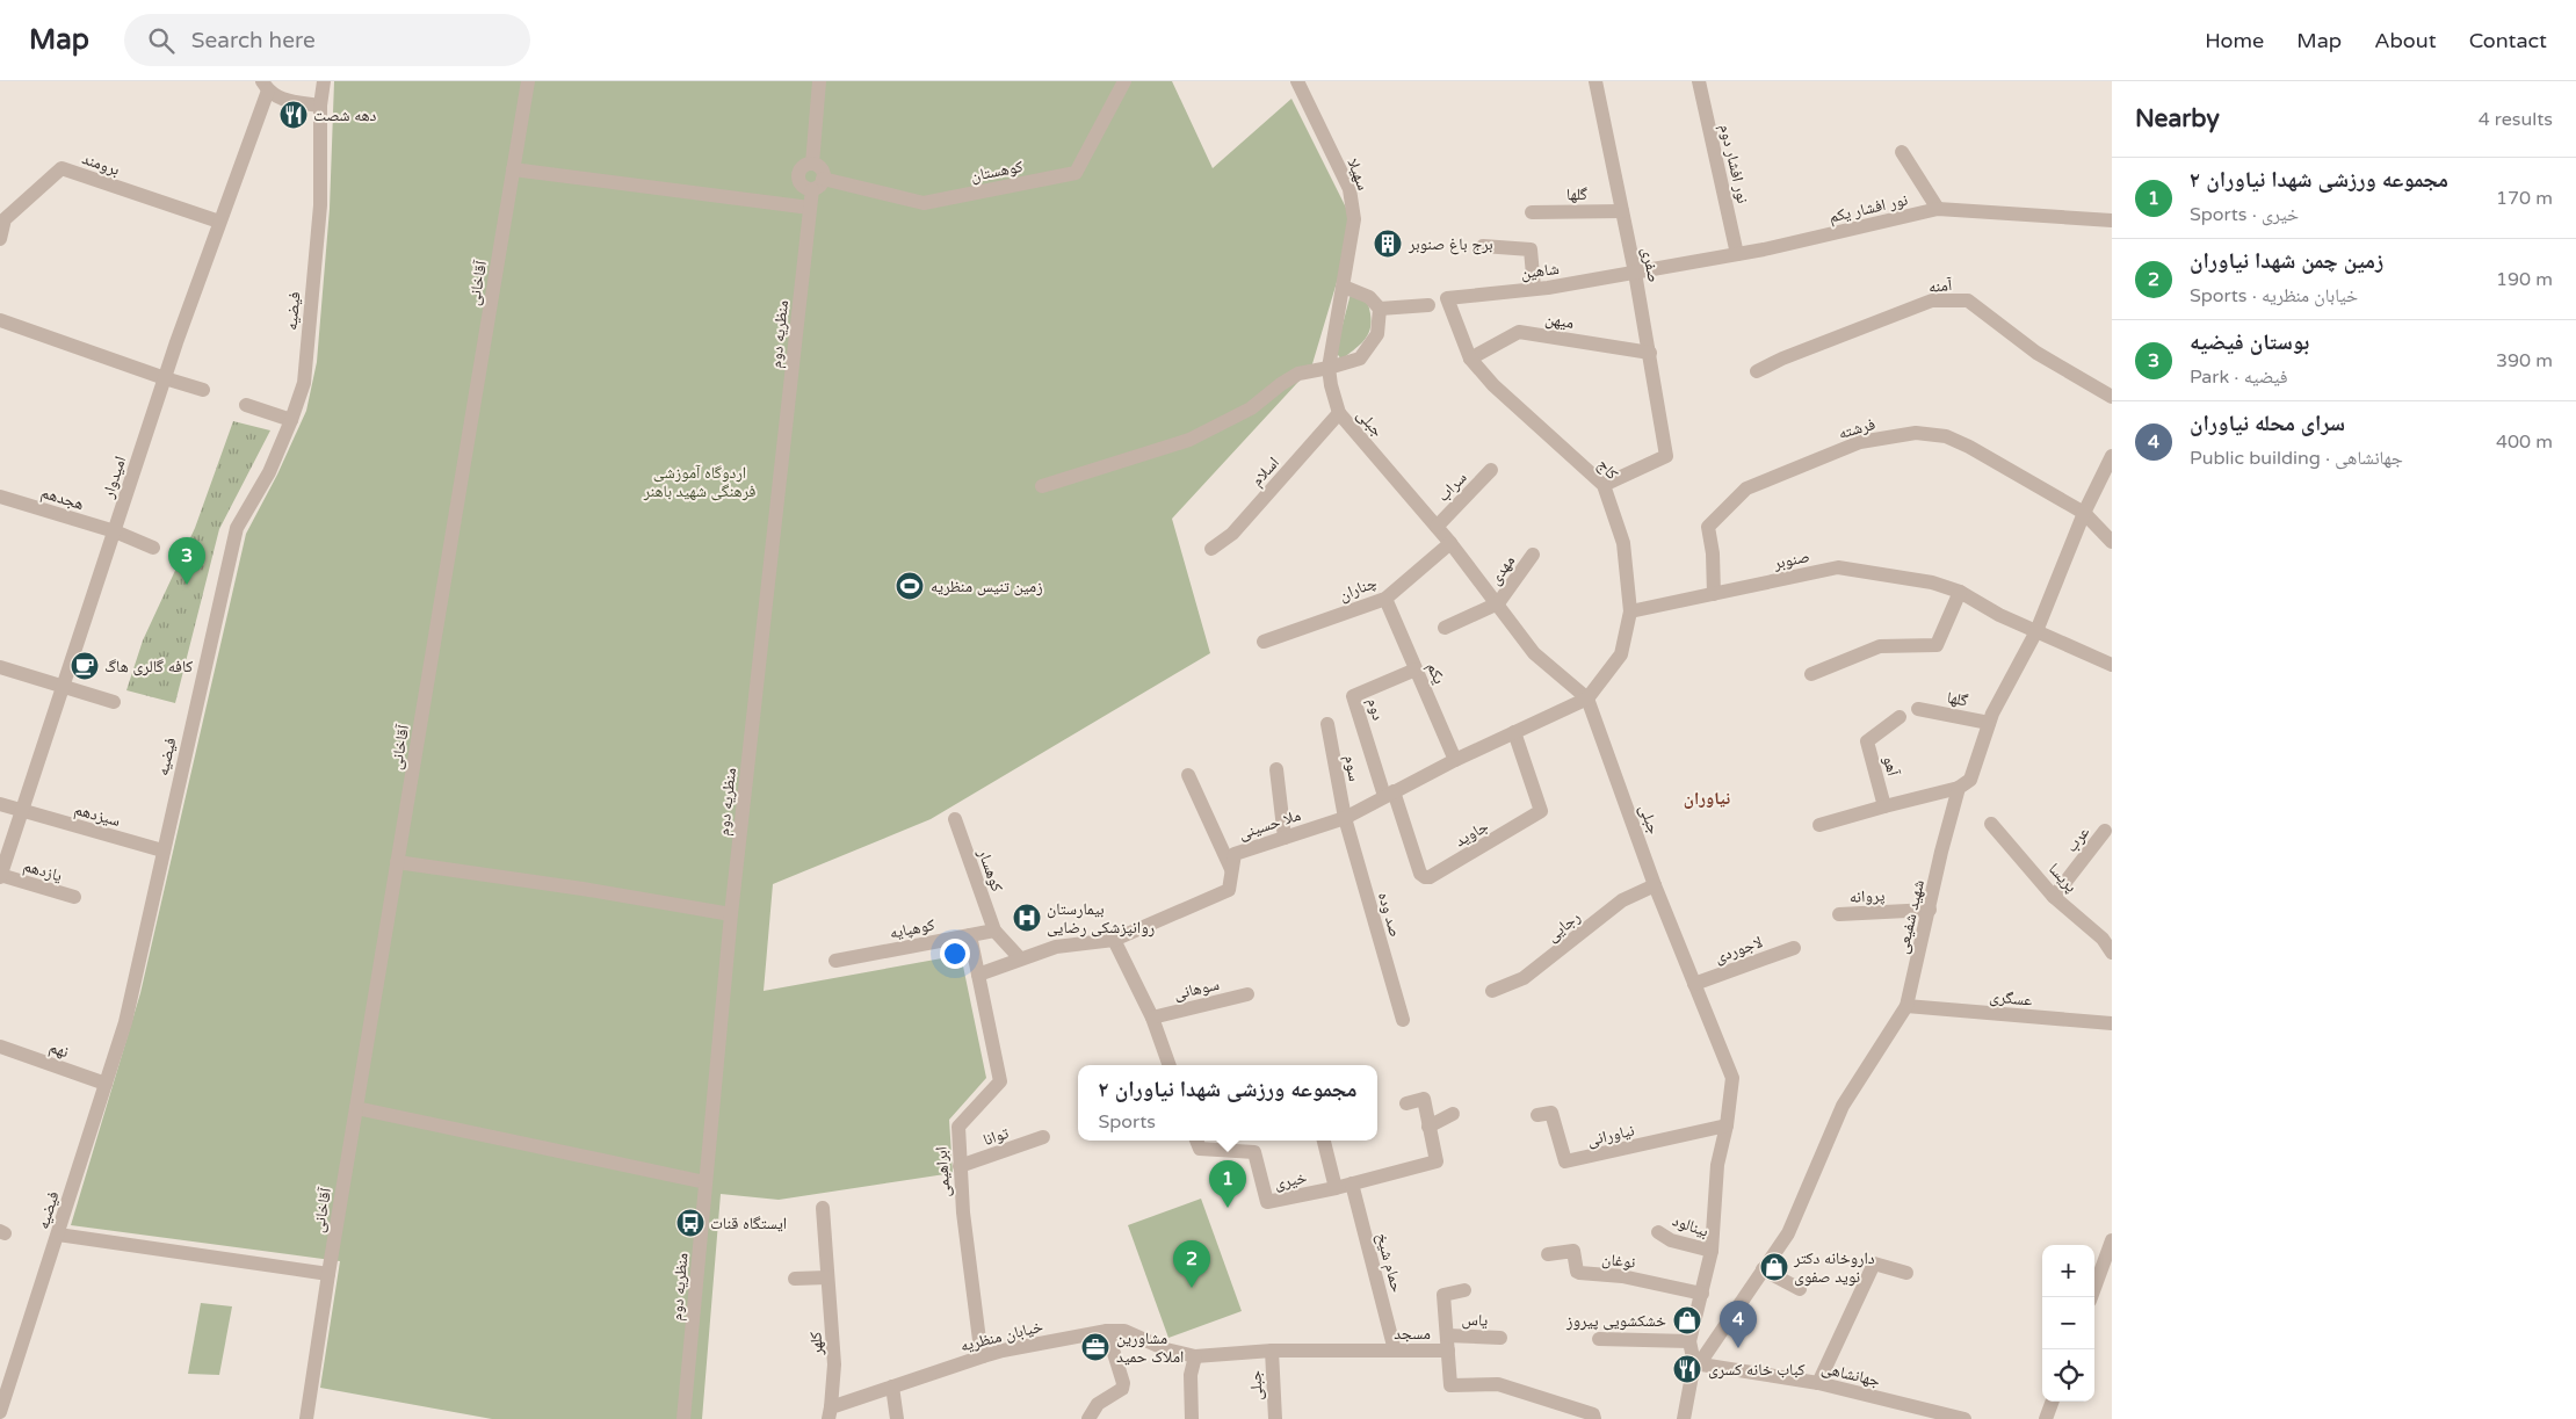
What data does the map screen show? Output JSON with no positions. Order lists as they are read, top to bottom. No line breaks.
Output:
{"streets":{"street":["برومند","نور افشار دوم","کوهستان","سهیلا","گلها","نور افشار یکم","صفری","شاهین","آقاخانی","آمنه","فیضیه","میهن","منظریه دوم","جبلی","فرشته","کاج","اسلام","امیدوار","سراب","هجدهم","صنوبر","مهدی","چناران","یکم","دوم","آهو","سوم","سیزدهم","ملا حسینی","جاوید","عرب","یازدهم","کوهسار","پریسا","پروانه","صد وده","شهید شفیعی","رجایی","کوهپایه","لاجوردی","سوهانی","عسگری","نهم","نیاورانی","توانا","ابراهیمی","خیری","بینالود","نوغان","حمام شیخ","یاس","مسجد","خیابان منظریه","کلهر","جهانشاهی"]},"crossings":[["برومند","امیدوار"],["نور افشار دوم","نور افشار یکم"],["کوهستان","منظریه دوم"],["سهیلا","جبلی"],["گلها","صفری"],["گلها","شهید شفیعی"],["نور افشار یکم","صفری"],["نور افشار یکم","شاهین"],["صفری","شاهین"],["صفری","میهن"],["صفری","کاج"],["شاهین","کاج"],["فیضیه","سیزدهم"],["فیضیه","نهم"],["میهن","کاج"],["جبلی","کاج"],["جبلی","اسلام"],["جبلی","سراب"],["جبلی","مهدی"],["جبلی","چناران"],["جبلی","ملا حسینی"],["جبلی","شهید شفیعی"],["جبلی","رجایی"],["جبلی","لاجوردی"],["جبلی","نیاورانی"],["جبلی","بینالود"],["جبلی","نوغان"],["جبلی","مسجد"],["جبلی","جهانشاهی"],["فرشته","صنوبر"],["فرشته","شهید شفیعی"],["کاج","صنوبر"],["کاج","ملا حسینی"],["امیدوار","هجدهم"],["امیدوار","سیزدهم"],["امیدوار","یازدهم"],["صنوبر","شهید شفیعی"],["چناران","یکم"],["یکم","دوم"],["یکم","ملا حسینی"],["دوم","ملا حسینی"],["دوم","جاوید"],["سوم","ملا حسینی"],["سوم","صد وده"],["ملا حسینی","جاوید"],["ملا حسینی","کوهسار"],["ملا حسینی","صد وده"],["ملا حسینی","ابراهیمی"],["عرب","پریسا"],["کوهسار","کوهپایه"],["پروانه","شهید شفیعی"],["شهید شفیعی","عسگری"],["شهید شفیعی","جهانشاهی"],["کوهپایه","ابراهیمی"],["توانا","ابراهیمی"],["ابراهیمی","خیابان منظریه"],["خیری","حمام شیخ"],["حمام شیخ","مسجد"],["یاس","مسجد"],["مسجد","خیابان منظریه"],["خیابان منظریه","کلهر"]],"districts":["نیاوران"],"parks":["اردوگاه آموزشی فرهنگی شهید باهنر"],"places":{"restaurant":["دهه شصت","کباب خانه کسری"],"building":["برج باغ صنوبر"],"sports":["زمین تنیس منظریه"],"cafe":["کافه گالری هاگ"],"hospital":["بیمارستان روانپزشکی رضایی"],"bus stop":["ایستگاه قنات"],"shop":["داروخانه دکتر نوید صفوی","خشکشویی پیروز"],"office":["مشاورین املاک حمید"]},"page":{"header":"Map","search":"Search here","nav":["Home","Map","About","Contact"],"heading":["Nearby","4 results"],"list":[{"mark":"1","name":"مجموعه ورزشی شهدا نیاوران ۲","note":"Sports · خیری","value":"170 m"},{"mark":"2","name":"زمین چمن شهدا نیاوران","note":"Sports · خیابان منظریه","value":"190 m"},{"mark":"3","name":"بوستان فیضیه","note":"Park · فیضیه","value":"390 m"},{"mark":"4","name":"سرای محله نیاوران","note":"Public building · جهانشاهی","value":"400 m"}],"pins":["3","1","2","4"],"popup":["مجموعه ورزشی شهدا نیاوران ۲","Sports"],"map_buttons":["+","−"]}}
